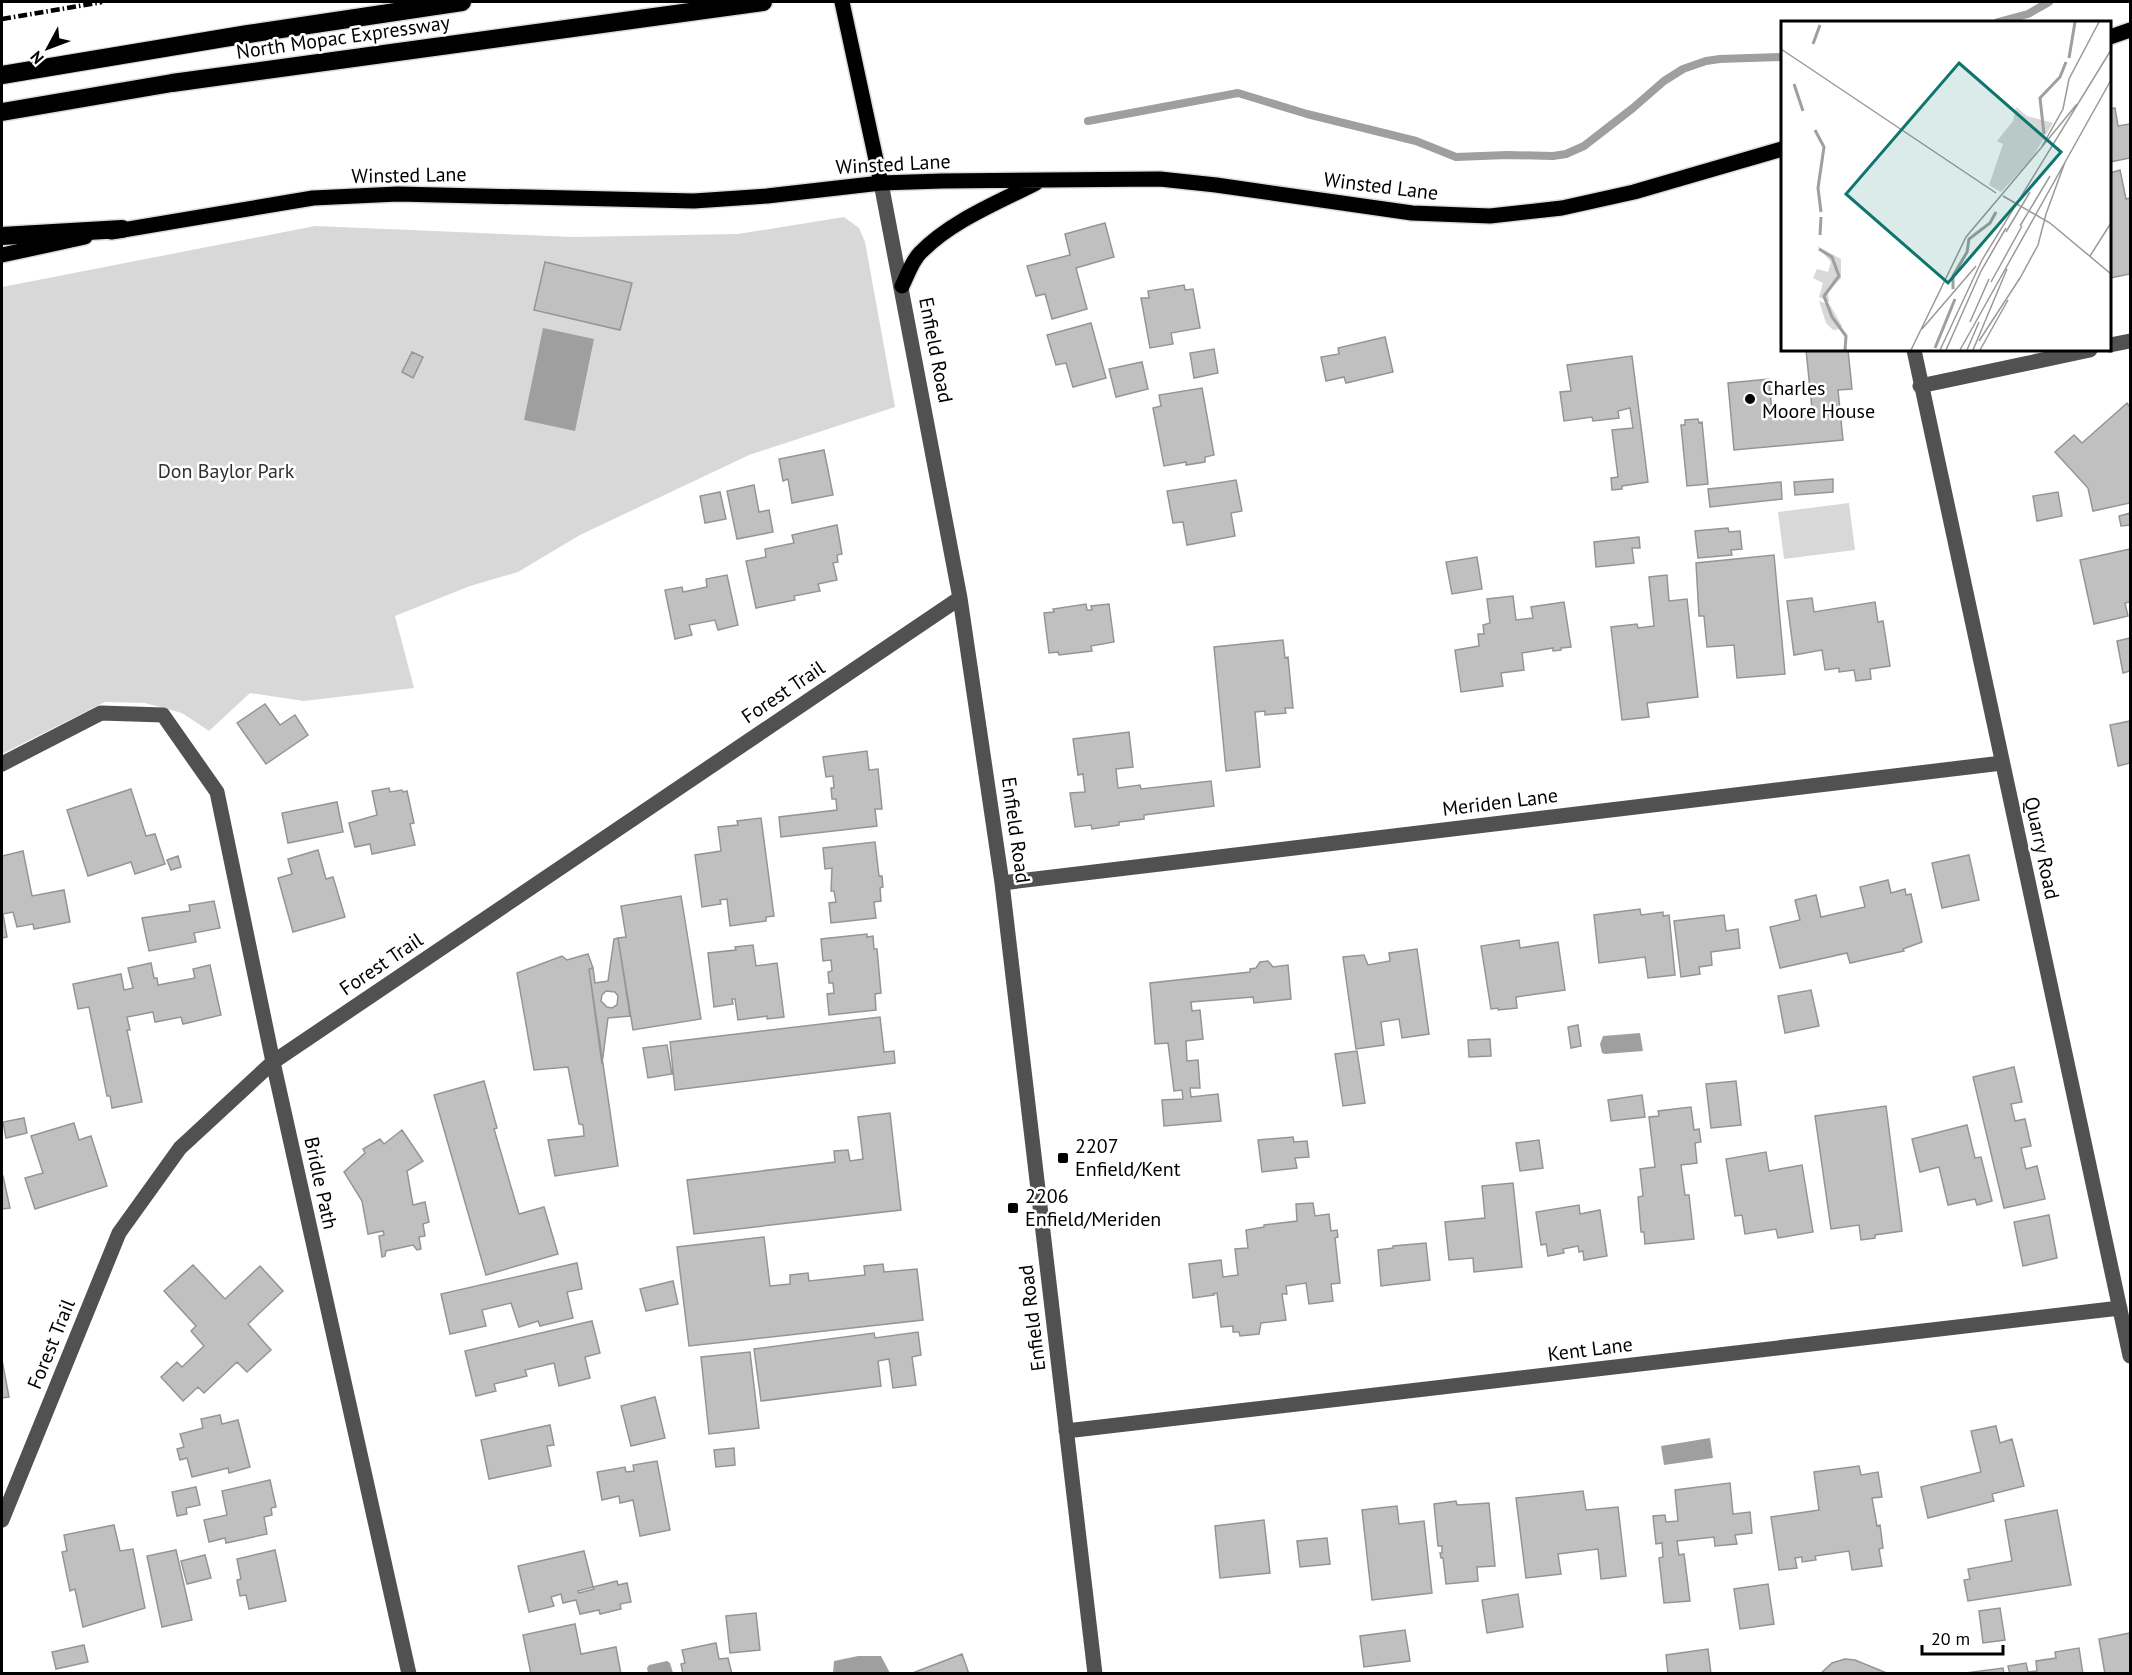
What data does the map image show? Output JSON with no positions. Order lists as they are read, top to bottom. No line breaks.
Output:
{"streets":{"highway":["North Mopac Expressway"],"main road":["Winsted Lane","Enfield Road"],"street":["Forest Trail","Meriden Lane","Quarry Road","Bridle Path","Kent Lane"]},"crossings":[["Winsted Lane","Enfield Road"],["Enfield Road","Forest Trail"],["Enfield Road","Meriden Lane"],["Enfield Road","Kent Lane"],["Forest Trail","Bridle Path"],["Meriden Lane","Quarry Road"],["Quarry Road","Kent Lane"]],"parks":["Don Baylor Park"],"places":{"other":["Charles Moore House"],"transit":["2207 Enfield/Kent","2206 Enfield/Meriden"]},"scale_bar":"20 m","north":"bottom left"}
